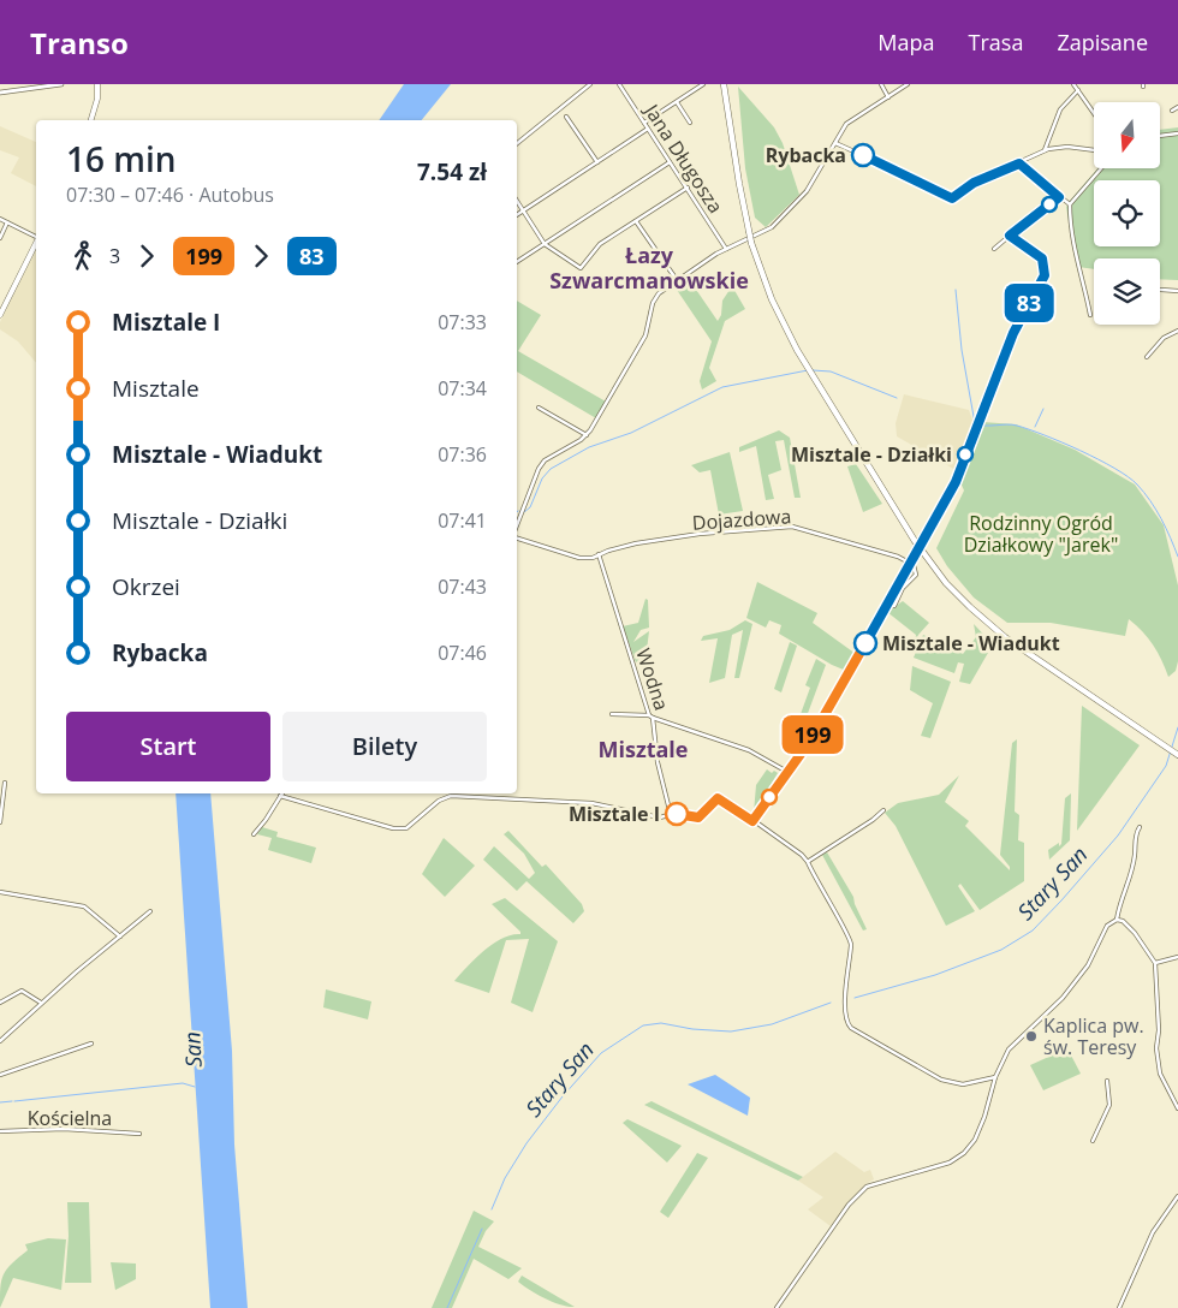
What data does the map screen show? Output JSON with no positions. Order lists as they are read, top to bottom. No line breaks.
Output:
{"streets":{"street":["Jana Długosza","Dojazdowa","Wodna","Kościelna"]},"crossings":[["Dojazdowa","Wodna"]],"districts":["Łazy Szwarcmanowskie","Misztale"],"water":["Stary San","San"],"parks":["Rodzinny Ogród Działkowy \"Jarek\""],"places":["Rybacka","Misztale - Działki","Misztale - Wiadukt","Misztale I","Kaplica pw. św. Teresy"],"lines":["bus line 83","bus line 199"],"north":"bottom","page":{"header":"Transo","nav":["Mapa","Trasa","Zapisane"],"on_map":["199","83"],"heading":["16 min","07:30 – 07:46 · Autobus","7.54 zł"],"legs":["3","199","83"],"list":[{"name":"Misztale I","value":"07:33"},{"name":"Misztale","value":"07:34"},{"name":"Misztale - Wiadukt","value":"07:36"},{"name":"Misztale - Działki","value":"07:41"},{"name":"Okrzei","value":"07:43"},{"name":"Rybacka","value":"07:46"}],"buttons":["Start","Bilety"]}}
